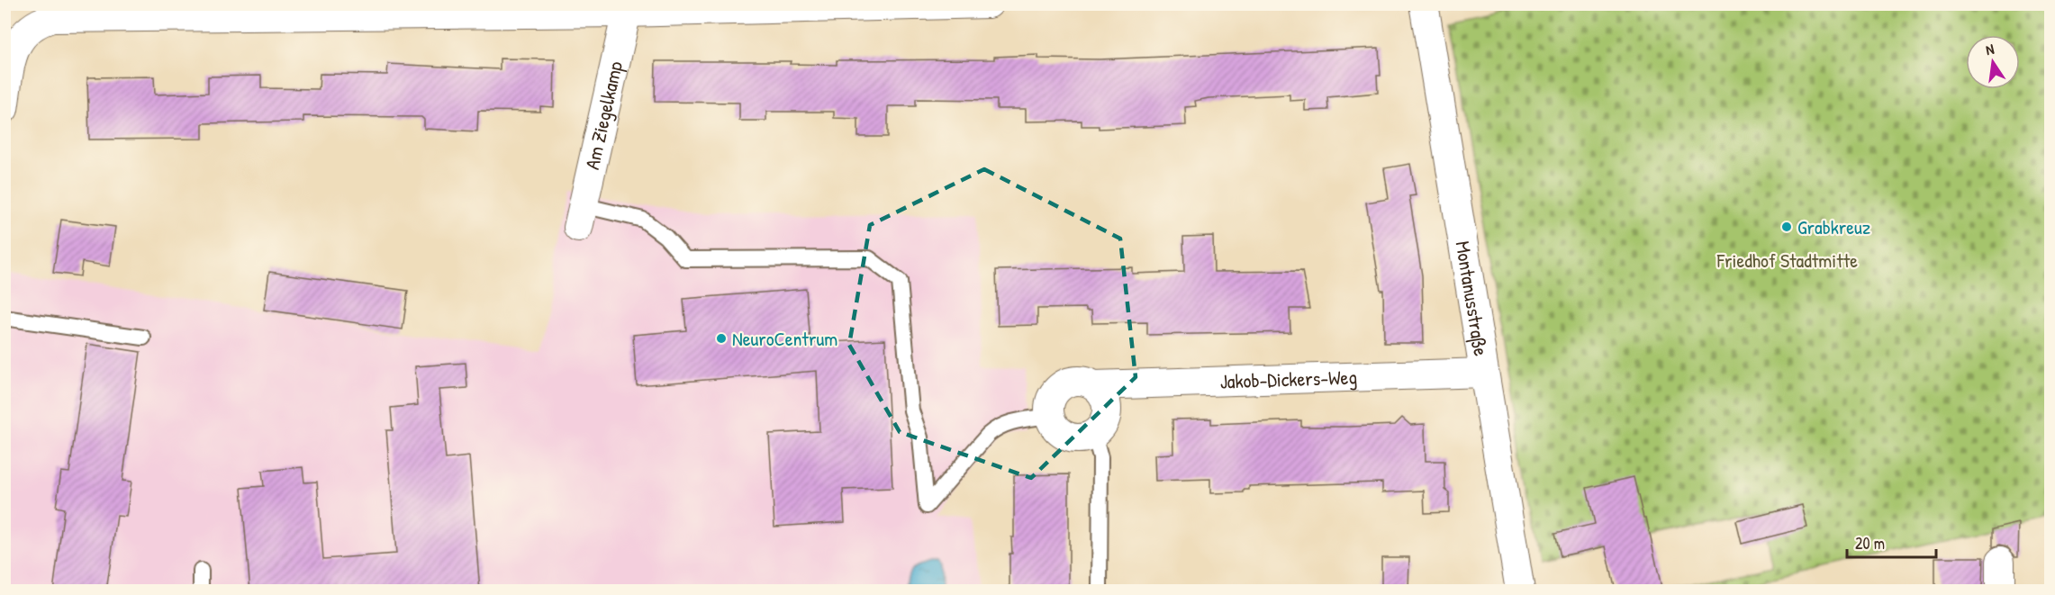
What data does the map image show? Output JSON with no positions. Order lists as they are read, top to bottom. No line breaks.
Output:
{"streets":{"street":["Am Ziegelkamp","Montanusstraße","Jakob-Dickers-Weg"]},"crossings":[["Montanusstraße","Jakob-Dickers-Weg"]],"parks":["Friedhof Stadtmitte"],"places":["Grabkreuz","NeuroCentrum"],"scale_bar":"20 m","north":"top"}
